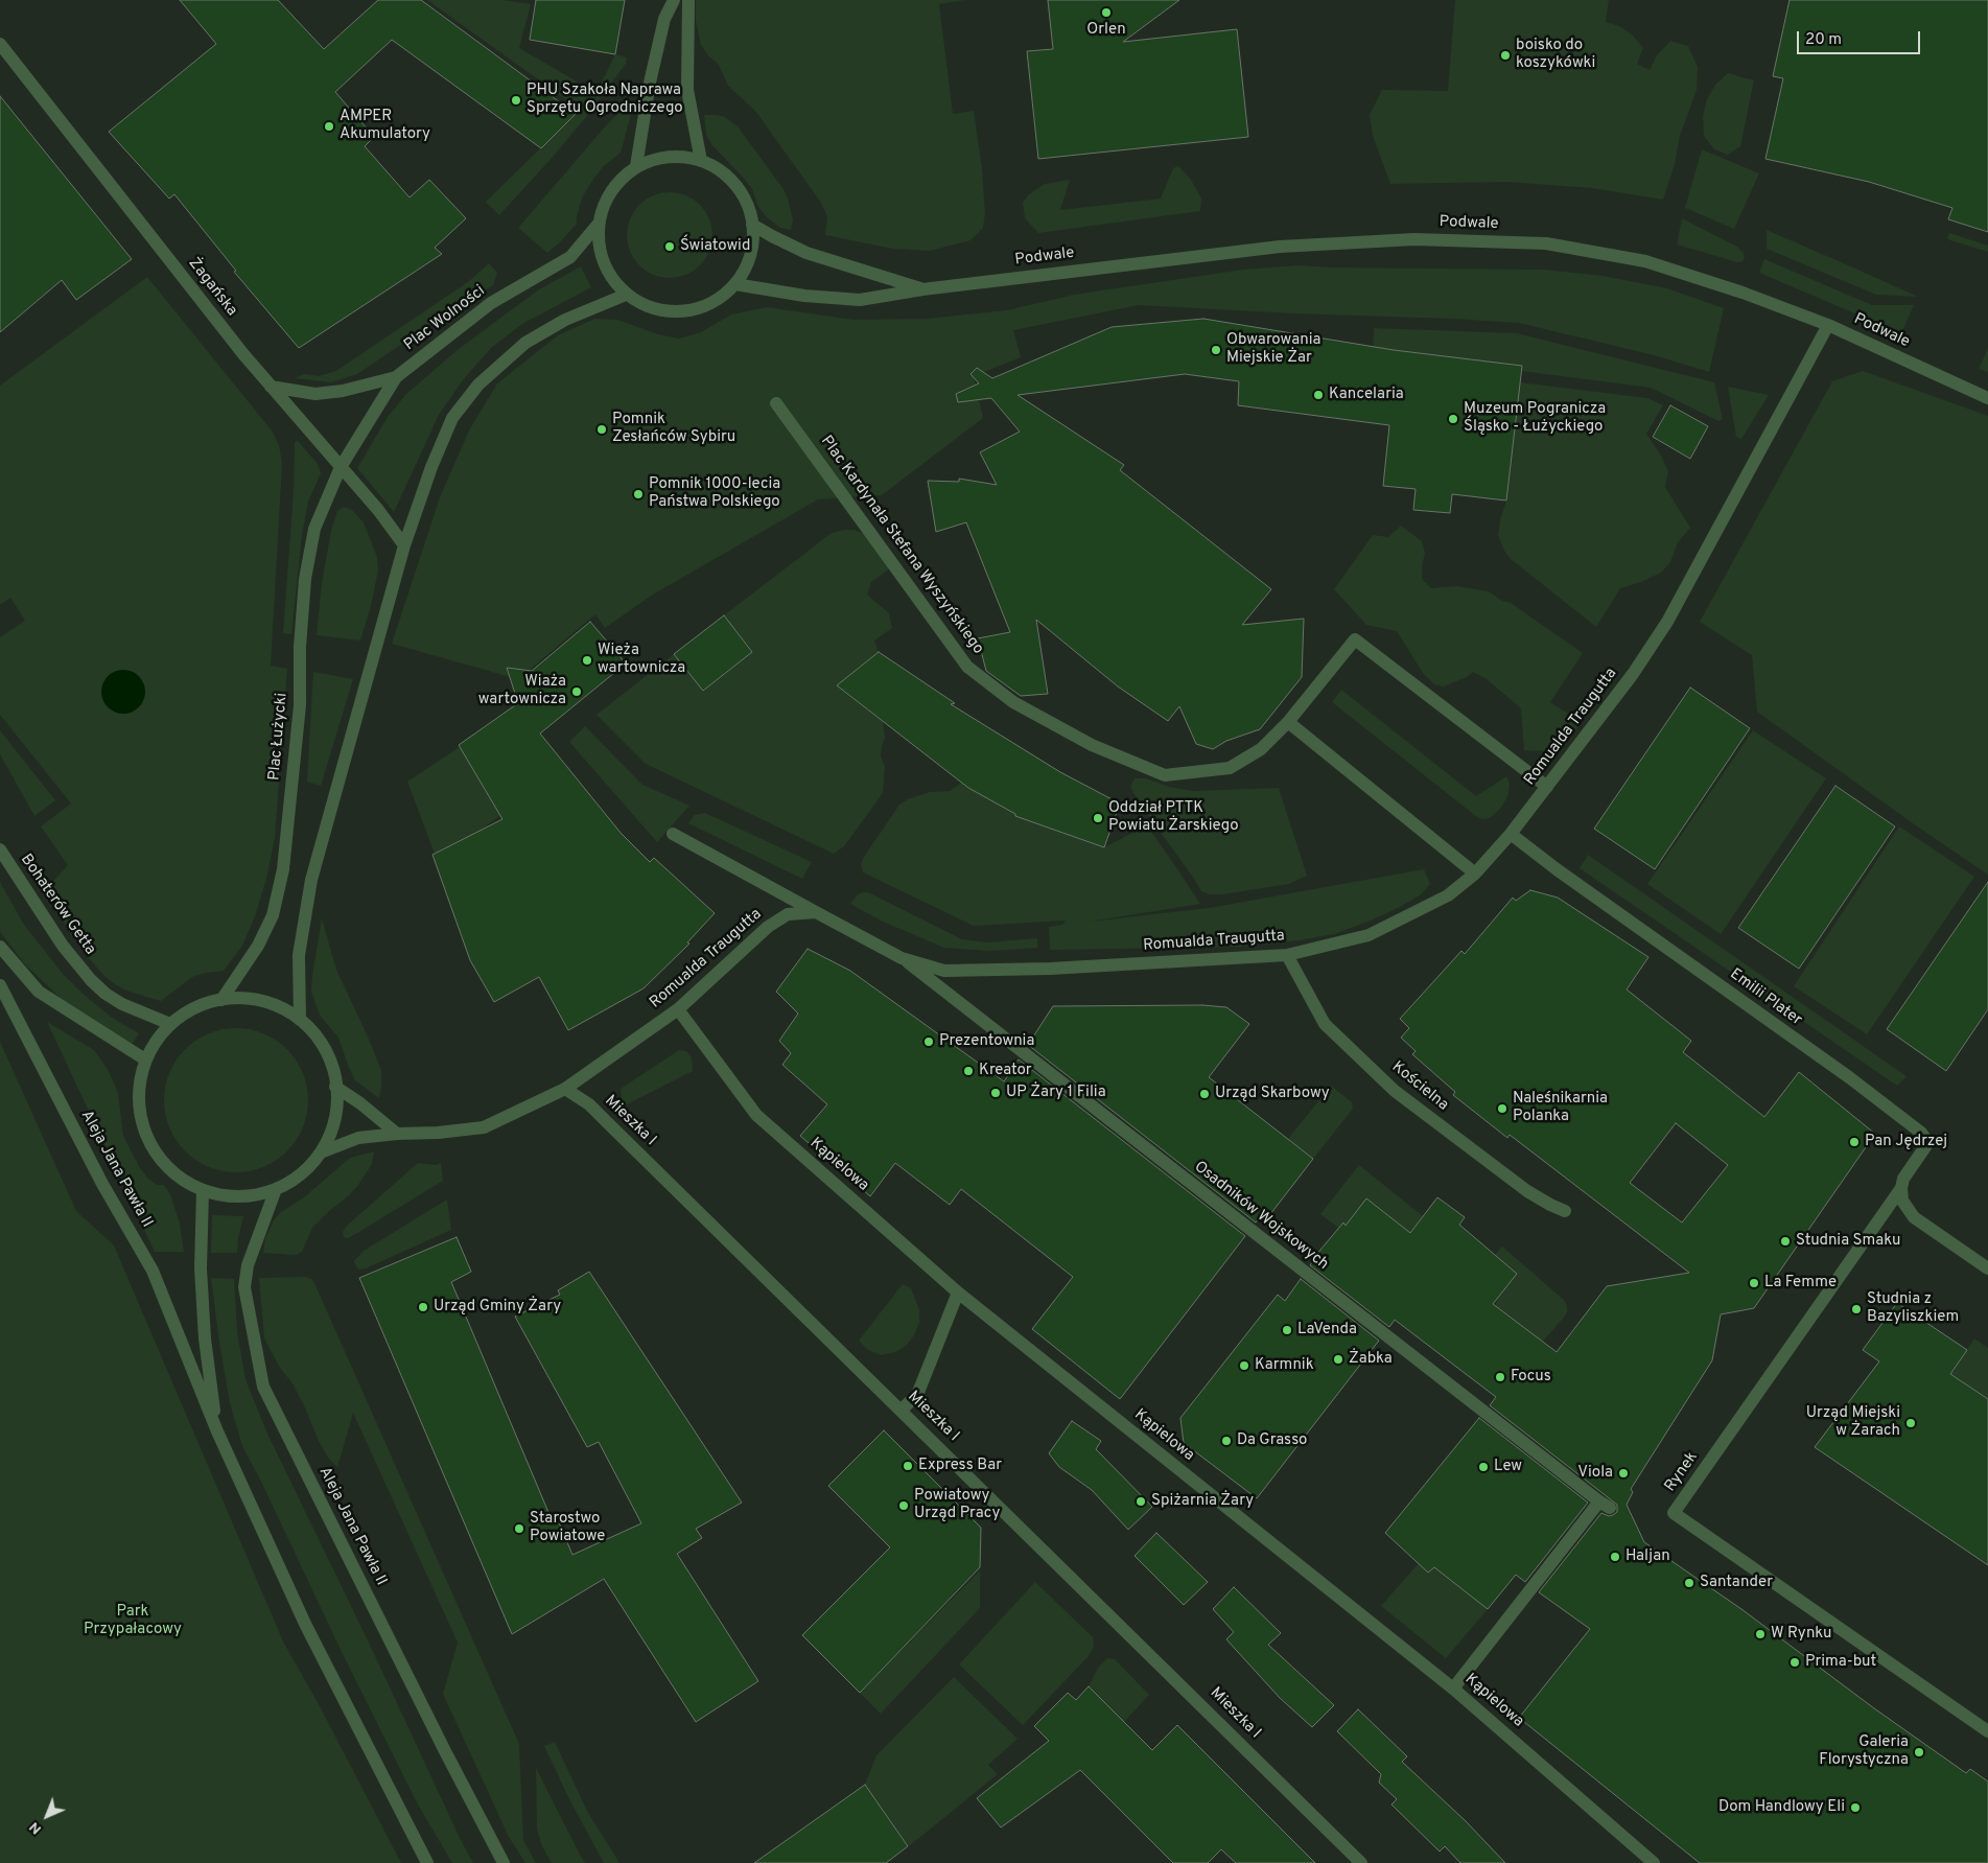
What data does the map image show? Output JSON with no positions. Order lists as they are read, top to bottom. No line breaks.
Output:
{"streets":{"street":["Podwale","Żagańska","Plac Wolności","Plac Kardynała Stefana Wyszyńskiego","Romualda Traugutta","Plac Łużycki","Bohaterów Getta","Emilii Plater","Kościelna","Mieszka I","Kąpielowa","Aleja Jana Pawła II","Osadników Wojskowych","Rynek"]},"crossings":[["Podwale","Plac Wolności"],["Podwale","Romualda Traugutta"],["Żagańska","Plac Wolności"],["Żagańska","Plac Łużycki"],["Plac Wolności","Plac Łużycki"],["Plac Kardynała Stefana Wyszyńskiego","Romualda Traugutta"],["Romualda Traugutta","Emilii Plater"],["Romualda Traugutta","Kościelna"],["Romualda Traugutta","Mieszka I"],["Romualda Traugutta","Kąpielowa"],["Romualda Traugutta","Osadników Wojskowych"],["Emilii Plater","Rynek"],["Kąpielowa","Osadników Wojskowych"]],"parks":["Park Przypałacowy"],"places":["Orlen","boisko do koszykówki","PHU Szakoła Naprawa Sprzętu Ogrodniczego","AMPER Akumulatory","Światowid","Obwarowania Miejskie Żar","Kancelaria","Muzeum Pogranicza Śląsko - Łużyckiego","Pomnik Zesłańców Sybiru","Pomnik 1000-lecia Państwa Polskiego","Wieża wartownicza","Wiaża wartownicza","Oddział PTTK Powiatu Żarskiego","Prezentownia","Kreator","UP Żary 1 Filia","Urząd Skarbowy","Naleśnikarnia Polanka","Pan Jędrzej","Studnia Smaku","La Femme","Urząd Gminy Żary","Studnia z Bazyliszkiem","LaVenda","Żabka","Karmnik","Focus","Urząd Miejski w Żarach","Da Grasso","Express Bar","Lew","Viola","Spiżarnia Żary","Powiatowy Urząd Pracy","Starostwo Powiatowe","Haljan","Santander","W Rynku","Prima-but","Galeria Florystyczna","Dom Handlowy Eli"],"scale_bar":"20 m","north":"bottom left"}
